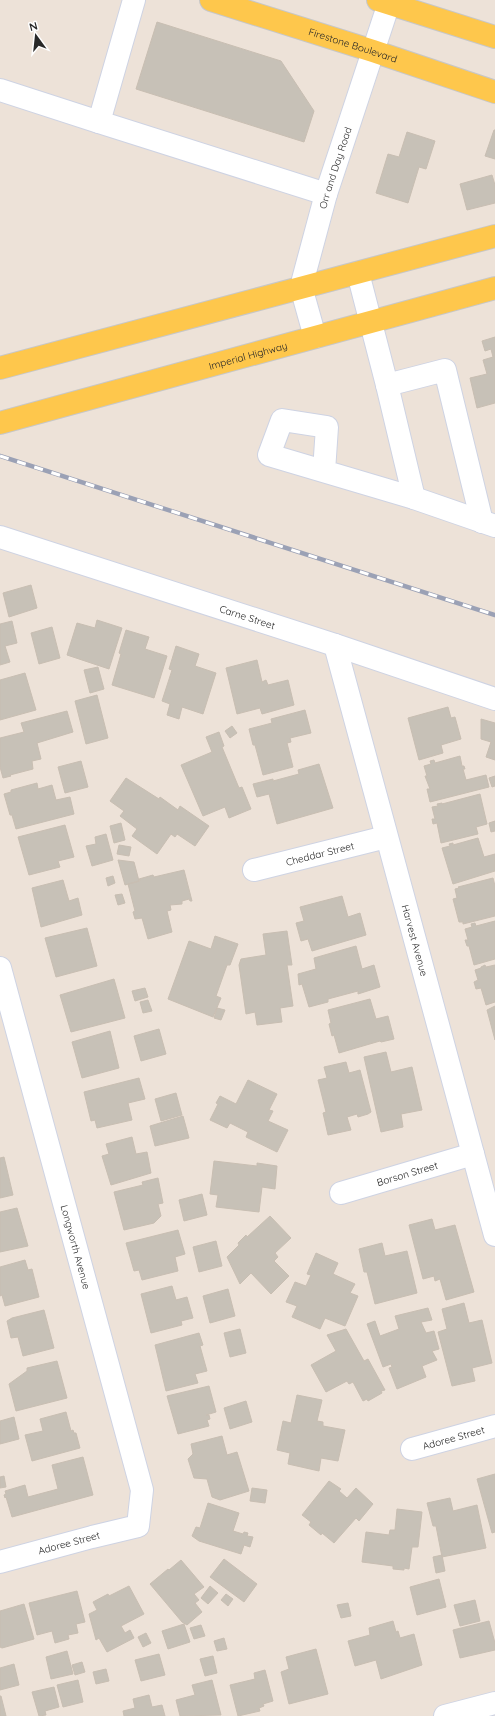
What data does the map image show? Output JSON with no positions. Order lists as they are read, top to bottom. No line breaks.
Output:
{"streets":{"main road":["Firestone Boulevard","Imperial Highway"],"street":["Orr and Day Road","Carne Street","Cheddar Street","Harvest Avenue","Borson Street","Longworth Avenue","Adoree Street"]},"crossings":[["Firestone Boulevard","Orr and Day Road"],["Orr and Day Road","Imperial Highway"],["Carne Street","Harvest Avenue"],["Cheddar Street","Harvest Avenue"],["Harvest Avenue","Borson Street"],["Longworth Avenue","Adoree Street"]],"north":"top"}
